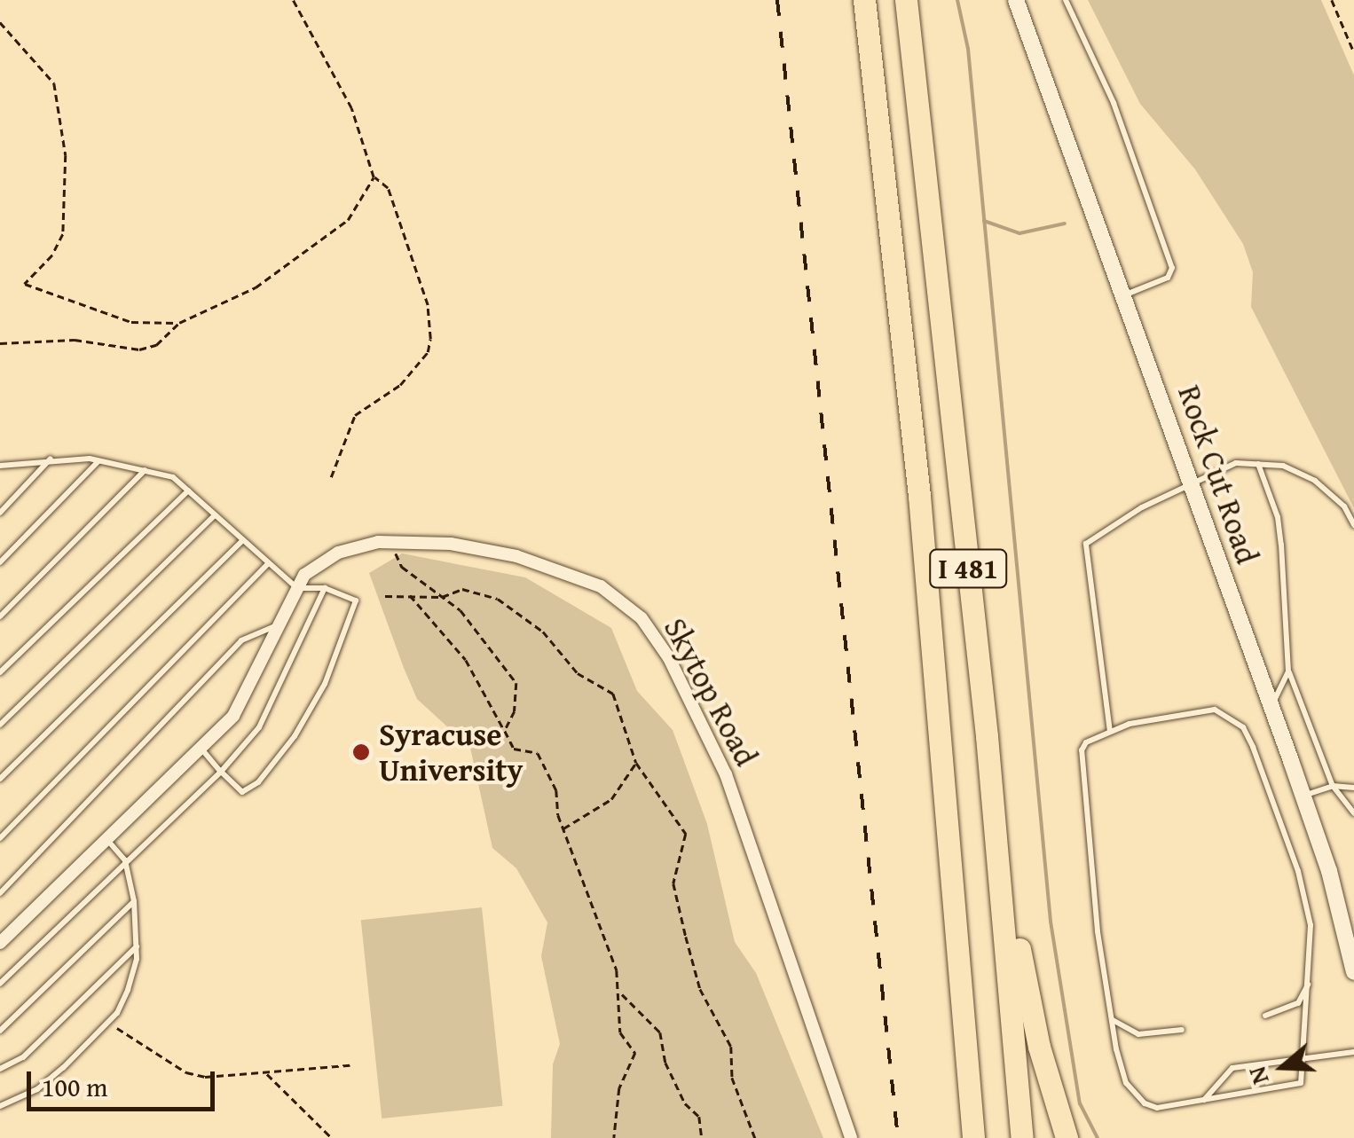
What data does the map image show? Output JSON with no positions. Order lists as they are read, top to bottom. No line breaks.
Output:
{"streets":{"highway":["I 481"],"street":["Rock Cut Road","Skytop Road"]},"places":["Syracuse University"],"scale_bar":"100 m","north":"left"}
